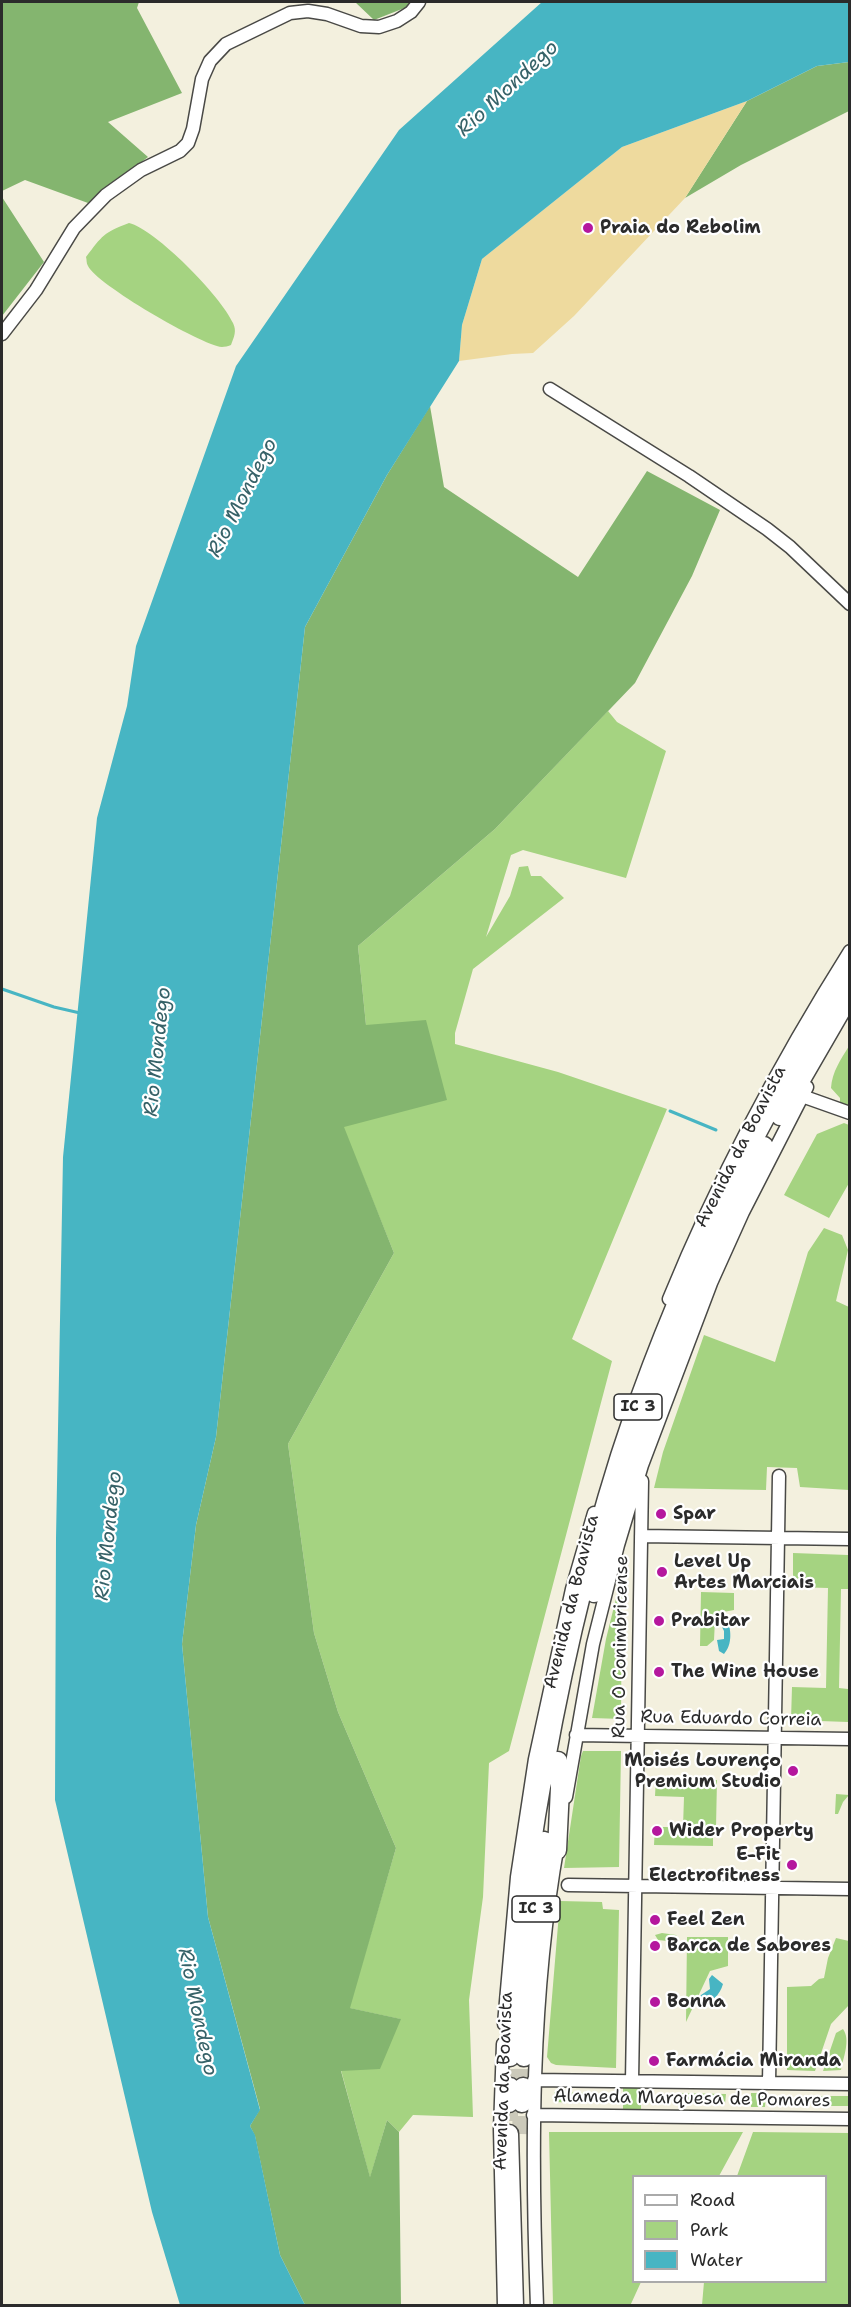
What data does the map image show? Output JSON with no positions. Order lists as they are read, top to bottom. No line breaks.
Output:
{"streets":{"highway":["Avenida da Boavista","IC 3"],"street":["Rua O Conimbricense","Rua Eduardo Correia","Alameda Marquesa de Pomares"]},"crossings":[["Avenida da Boavista","Rua O Conimbricense"],["Avenida da Boavista","Rua Eduardo Correia"],["Avenida da Boavista","Alameda Marquesa de Pomares"],["Rua O Conimbricense","Rua Eduardo Correia"],["Rua O Conimbricense","Alameda Marquesa de Pomares"]],"water":["Rio Mondego"],"places":["Praia do Rebolim","Spar","Level Up Artes Marciais","Prabitar","The Wine House","Moisés Lourenço Premium Studio","Wider Property","E-Fit Electrofitness","Feel Zen","Barca de Sabores","Bonna","Farmácia Miranda"],"legend":["Road","Park","Water"]}
